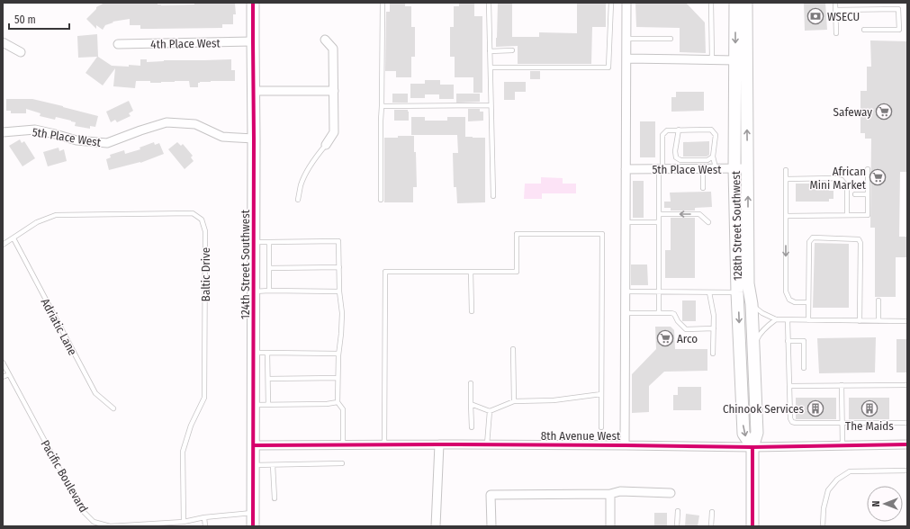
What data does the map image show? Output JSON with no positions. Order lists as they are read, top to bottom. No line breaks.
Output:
{"streets":{"main road":["128th Street Southwest","124th Street Southwest"],"street":["4th Place West","5th Place West","8th Avenue West"],"lane":["Baltic Drive","Adriatic Lane","Pacific Boulevard"]},"crossings":[["4th Place West","124th Street Southwest"],["5th Place West","128th Street Southwest"],["5th Place West","124th Street Southwest"],["128th Street Southwest","8th Avenue West"],["124th Street Southwest","8th Avenue West"],["124th Street Southwest","Pacific Boulevard"],["Baltic Drive","Adriatic Lane"],["Baltic Drive","Pacific Boulevard"]],"places":{"bank":["WSECU"],"supermarket":["Safeway","African Mini Market","Arco"],"building":["Chinook Services","The Maids"]},"scale_bar":"50 m","north":"left"}
